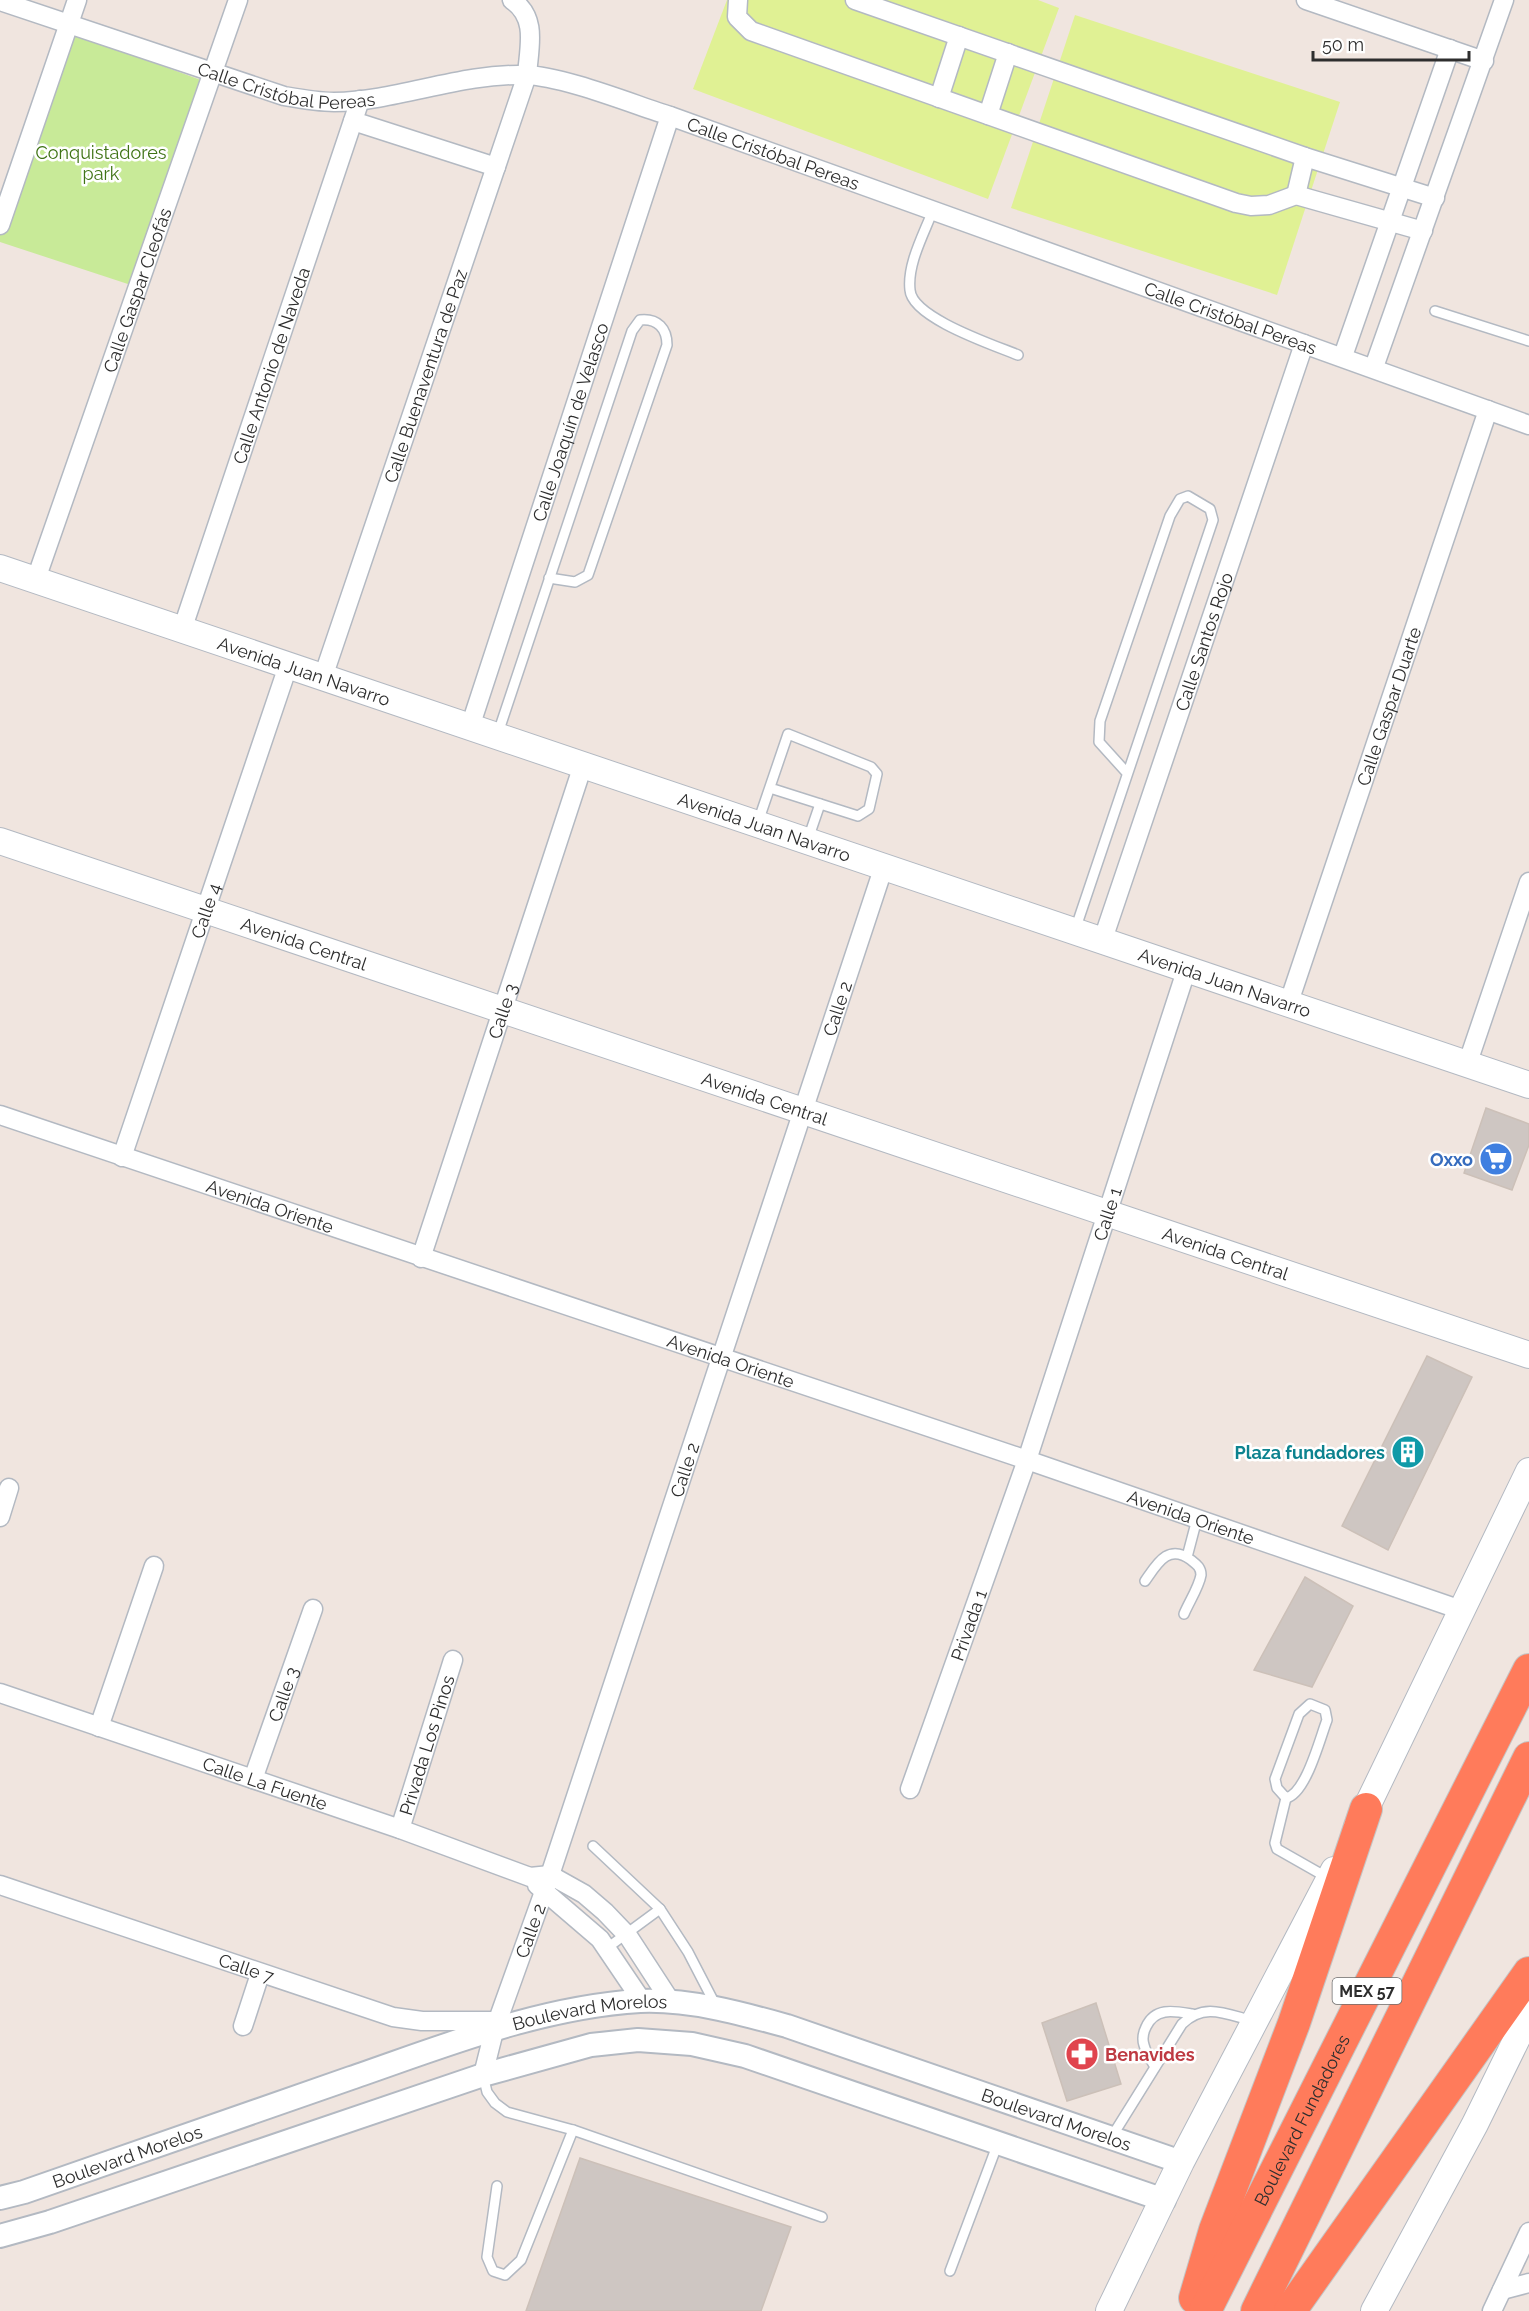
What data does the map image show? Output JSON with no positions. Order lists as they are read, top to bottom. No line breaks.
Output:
{"streets":{"highway":["MEX 57","Boulevard Fundadores"],"main road":["Avenida Juan Navarro","Avenida Central"],"street":["Calle Cristóbal Pereas","Calle Gaspar Cleofás","Calle Antonio de Naveda","Calle Buenaventura de Paz","Calle Joaquín de Velasco","Calle Santos Rojo","Calle Gaspar Duarte","Calle 4","Calle 2","Calle 3","Avenida Oriente","Calle 1","Privada 1","Privada Los Pinos","Calle La Fuente","Calle 7","Boulevard Morelos"]},"crossings":[["Calle Cristóbal Pereas","Calle Gaspar Cleofás"],["Calle Cristóbal Pereas","Calle Antonio de Naveda"],["Calle Cristóbal Pereas","Calle Buenaventura de Paz"],["Calle Cristóbal Pereas","Calle Joaquín de Velasco"],["Calle Cristóbal Pereas","Calle Santos Rojo"],["Calle Cristóbal Pereas","Calle Gaspar Duarte"],["Calle Gaspar Cleofás","Avenida Juan Navarro"],["Calle Antonio de Naveda","Avenida Juan Navarro"],["Calle Buenaventura de Paz","Avenida Juan Navarro"],["Calle Joaquín de Velasco","Avenida Juan Navarro"],["Calle Santos Rojo","Avenida Juan Navarro"],["Avenida Juan Navarro","Calle Gaspar Duarte"],["Avenida Juan Navarro","Calle 4"],["Avenida Juan Navarro","Calle 2"],["Avenida Juan Navarro","Calle 3"],["Avenida Juan Navarro","Calle 1"],["Calle 4","Avenida Central"],["Calle 4","Avenida Oriente"],["Avenida Central","Calle 2"],["Avenida Central","Calle 3"],["Avenida Central","Calle 1"],["Calle 2","Avenida Oriente"],["Calle 2","Calle La Fuente"],["Calle 2","Calle 7"],["Calle 2","Boulevard Morelos"],["Calle 3","Avenida Oriente"],["Calle 3","Calle La Fuente"],["Avenida Oriente","Calle 1"],["Avenida Oriente","Privada 1"],["Calle 1","Privada 1"],["Privada Los Pinos","Calle La Fuente"],["Calle 7","Boulevard Morelos"]],"parks":["Conquistadores park"],"places":{"supermarket":["Oxxo"],"building":["Plaza fundadores"],"pharmacy":["Benavides"]},"scale_bar":"50 m"}
